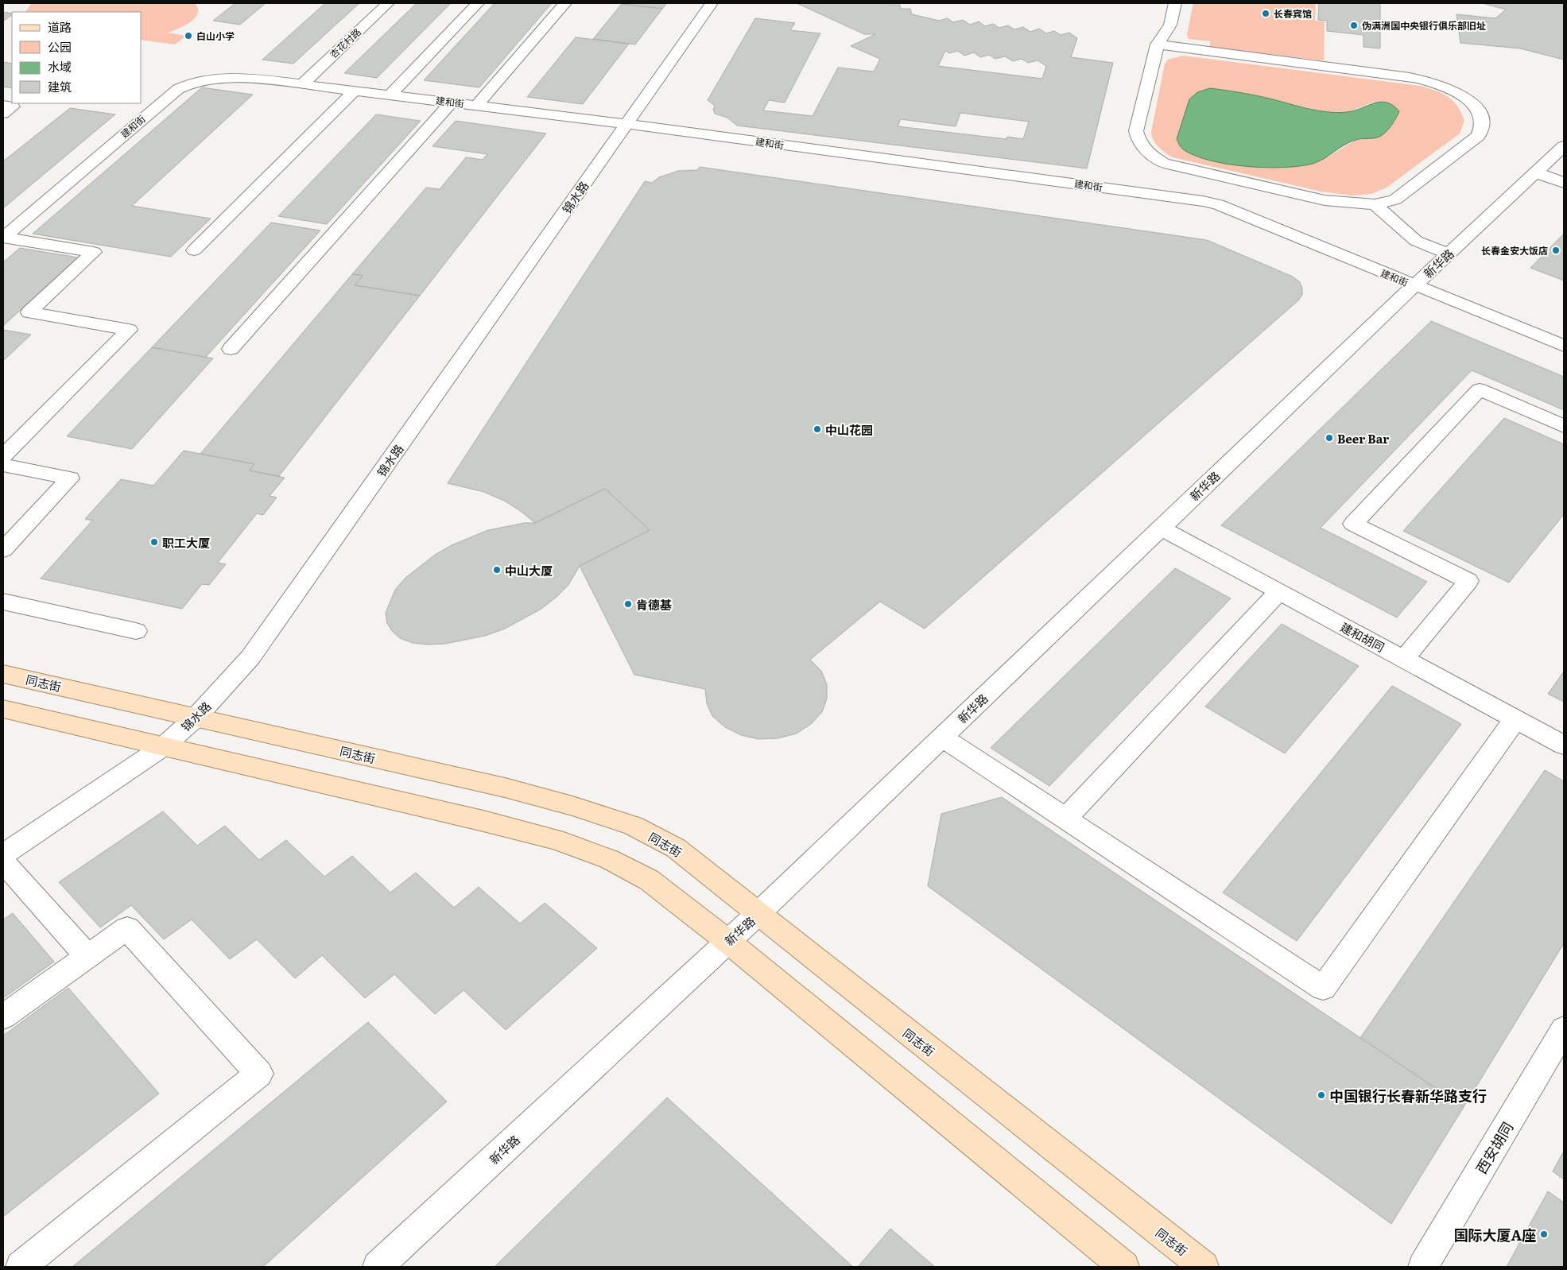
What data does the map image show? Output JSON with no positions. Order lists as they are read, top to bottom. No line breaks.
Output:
{"streets":{"main road":["同志街"],"street":["杏花村路","建和街","锦水路","新华路","建和胡同","西安胡同"]},"crossings":[["杏花村路","建和街"],["建和街","锦水路"],["建和街","新华路"],["锦水路","同志街"],["新华路","建和胡同"],["新华路","同志街"]],"places":["长春宾馆","伪满洲国中央银行俱乐部旧址","白山小学","长春金安大饭店","中山花园","Beer Bar","职工大厦","中山大厦","肯德基","中国银行长春新华路支行","国际大厦A座"],"legend":["道路","公园","水域","建筑"]}
